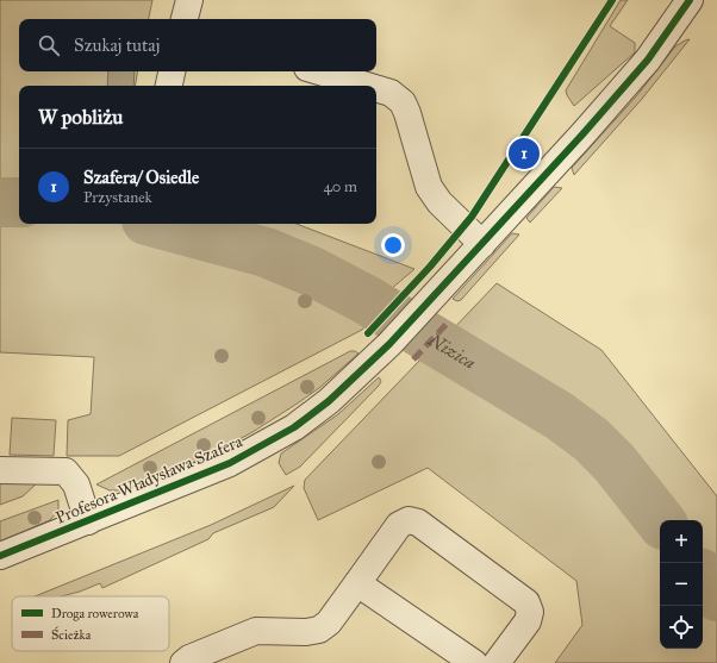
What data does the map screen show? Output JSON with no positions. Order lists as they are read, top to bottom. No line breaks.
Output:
{"streets":{"street":["Profesora Władysława Szafera"]},"water":["Nizica"],"legend":["Droga rowerowa","Ścieżka"],"page":{"search":"Szukaj tutaj","heading":"W pobliżu","pins":"1","list":[{"mark":"1","name":"Szafera/ Osiedle","note":"Przystanek","value":"40 m"}],"map_buttons":["+","−"]}}
